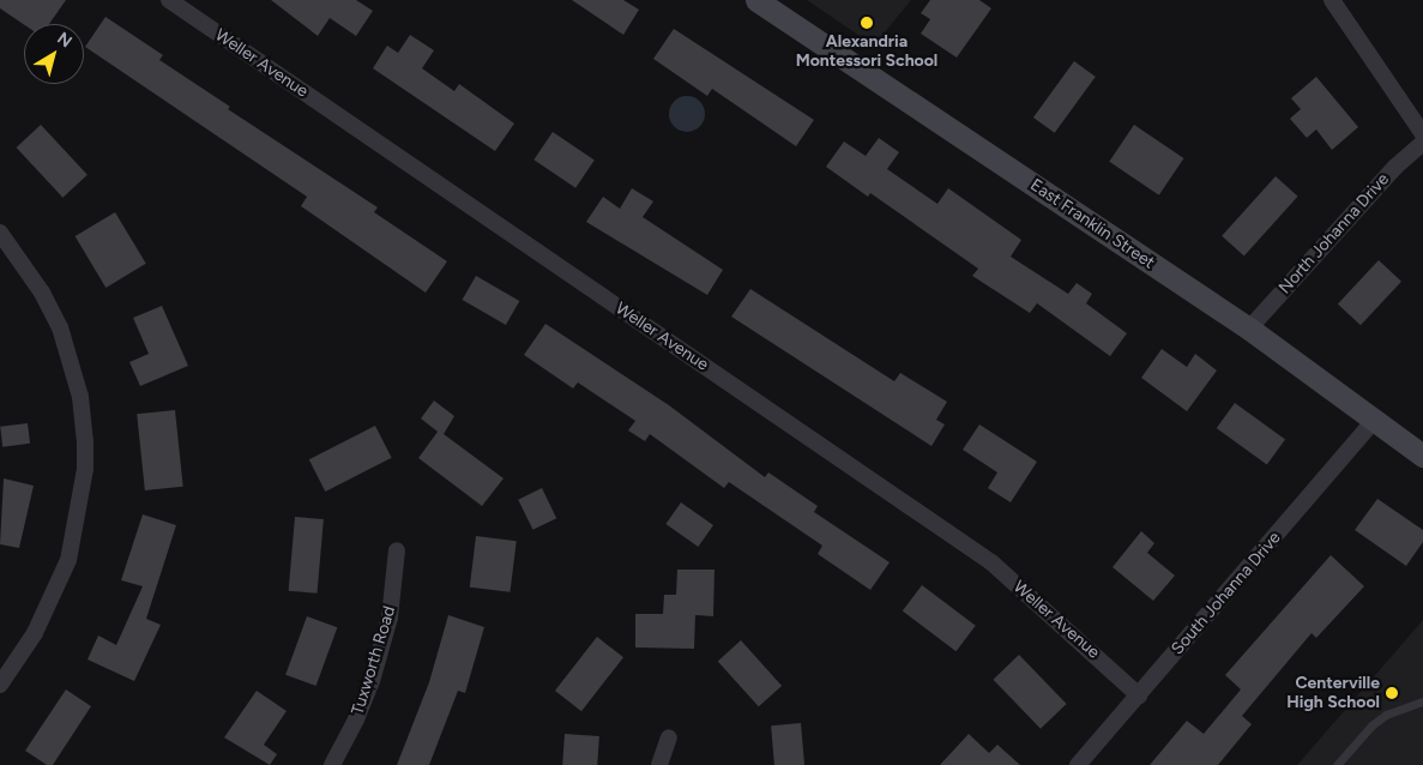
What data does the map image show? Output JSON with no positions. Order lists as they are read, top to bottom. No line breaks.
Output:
{"streets":{"street":["Weller Avenue","East Franklin Street","North Johanna Drive","South Johanna Drive","Tuxworth Road"]},"crossings":[["Weller Avenue","South Johanna Drive"],["East Franklin Street","North Johanna Drive"],["East Franklin Street","South Johanna Drive"]],"places":["Alexandria Montessori School","Centerville High School"],"north":"top right"}
